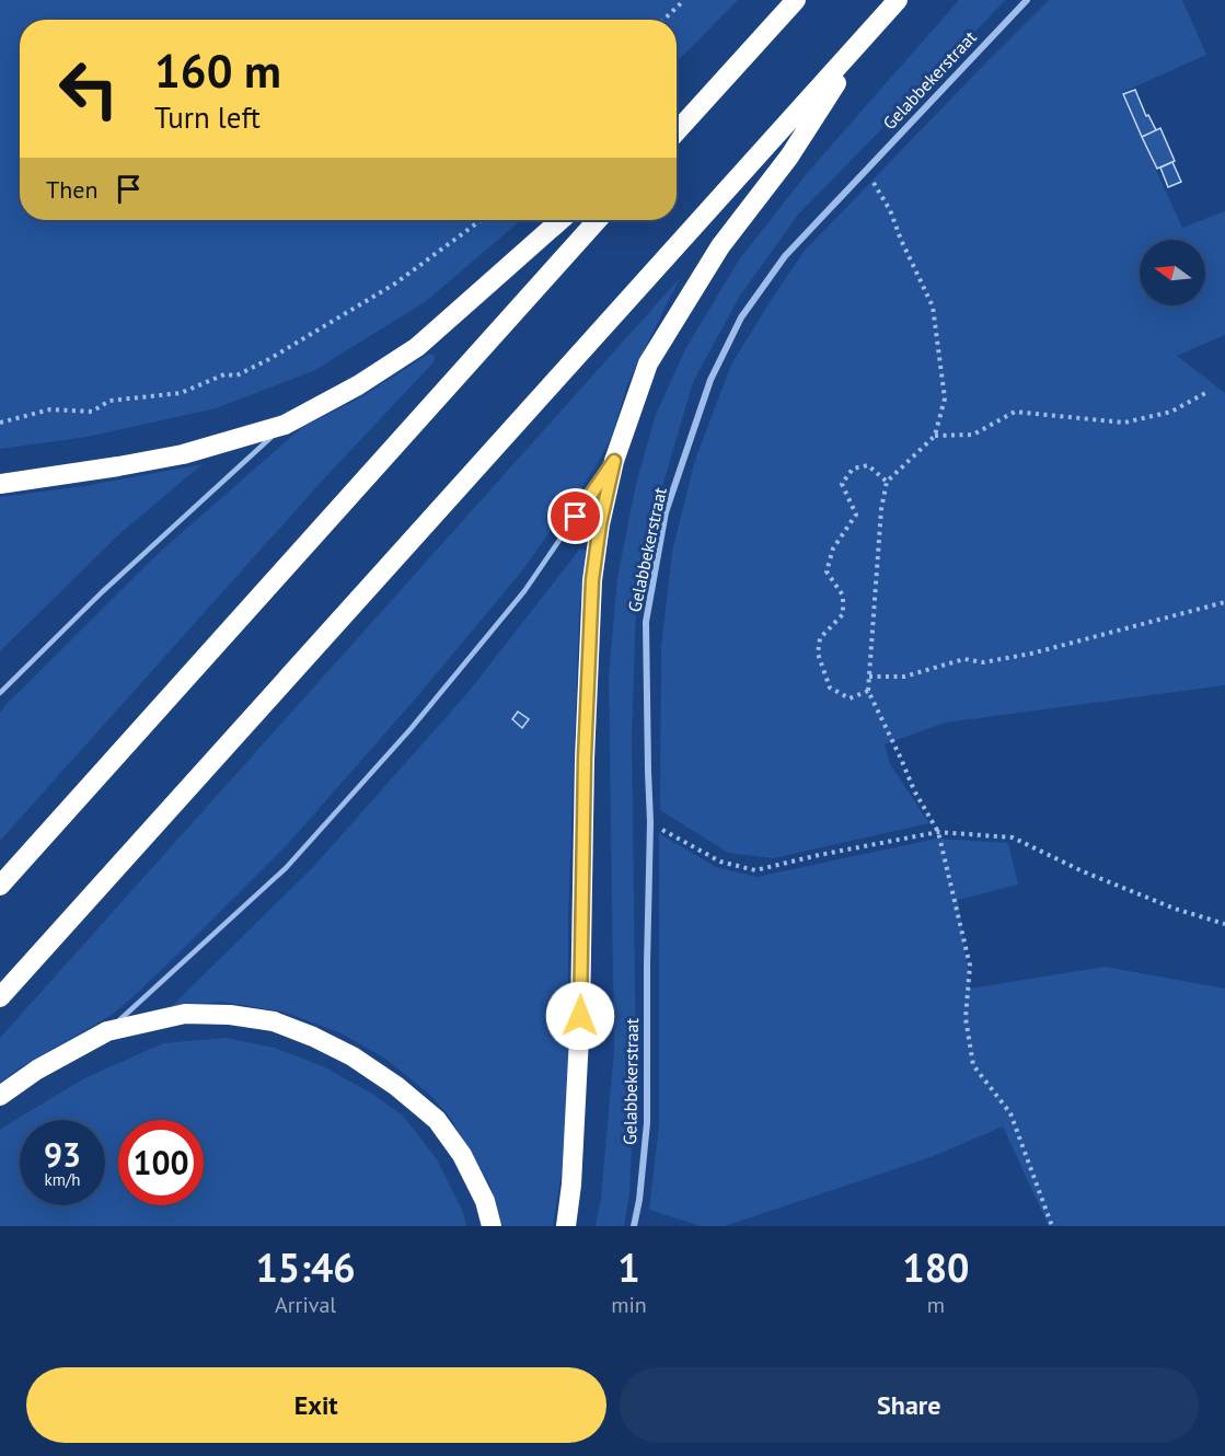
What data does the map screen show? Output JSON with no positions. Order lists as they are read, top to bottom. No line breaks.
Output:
{"streets":{"street":["Gelabbekerstraat"]},"north":"left","page":{"turn":["160 m","Turn left"],"then":"Then","speed":"93 km/h","limit":"100","eta":["15:46","Arrival","1","min","180","m"],"buttons":["Exit","Share"]}}
